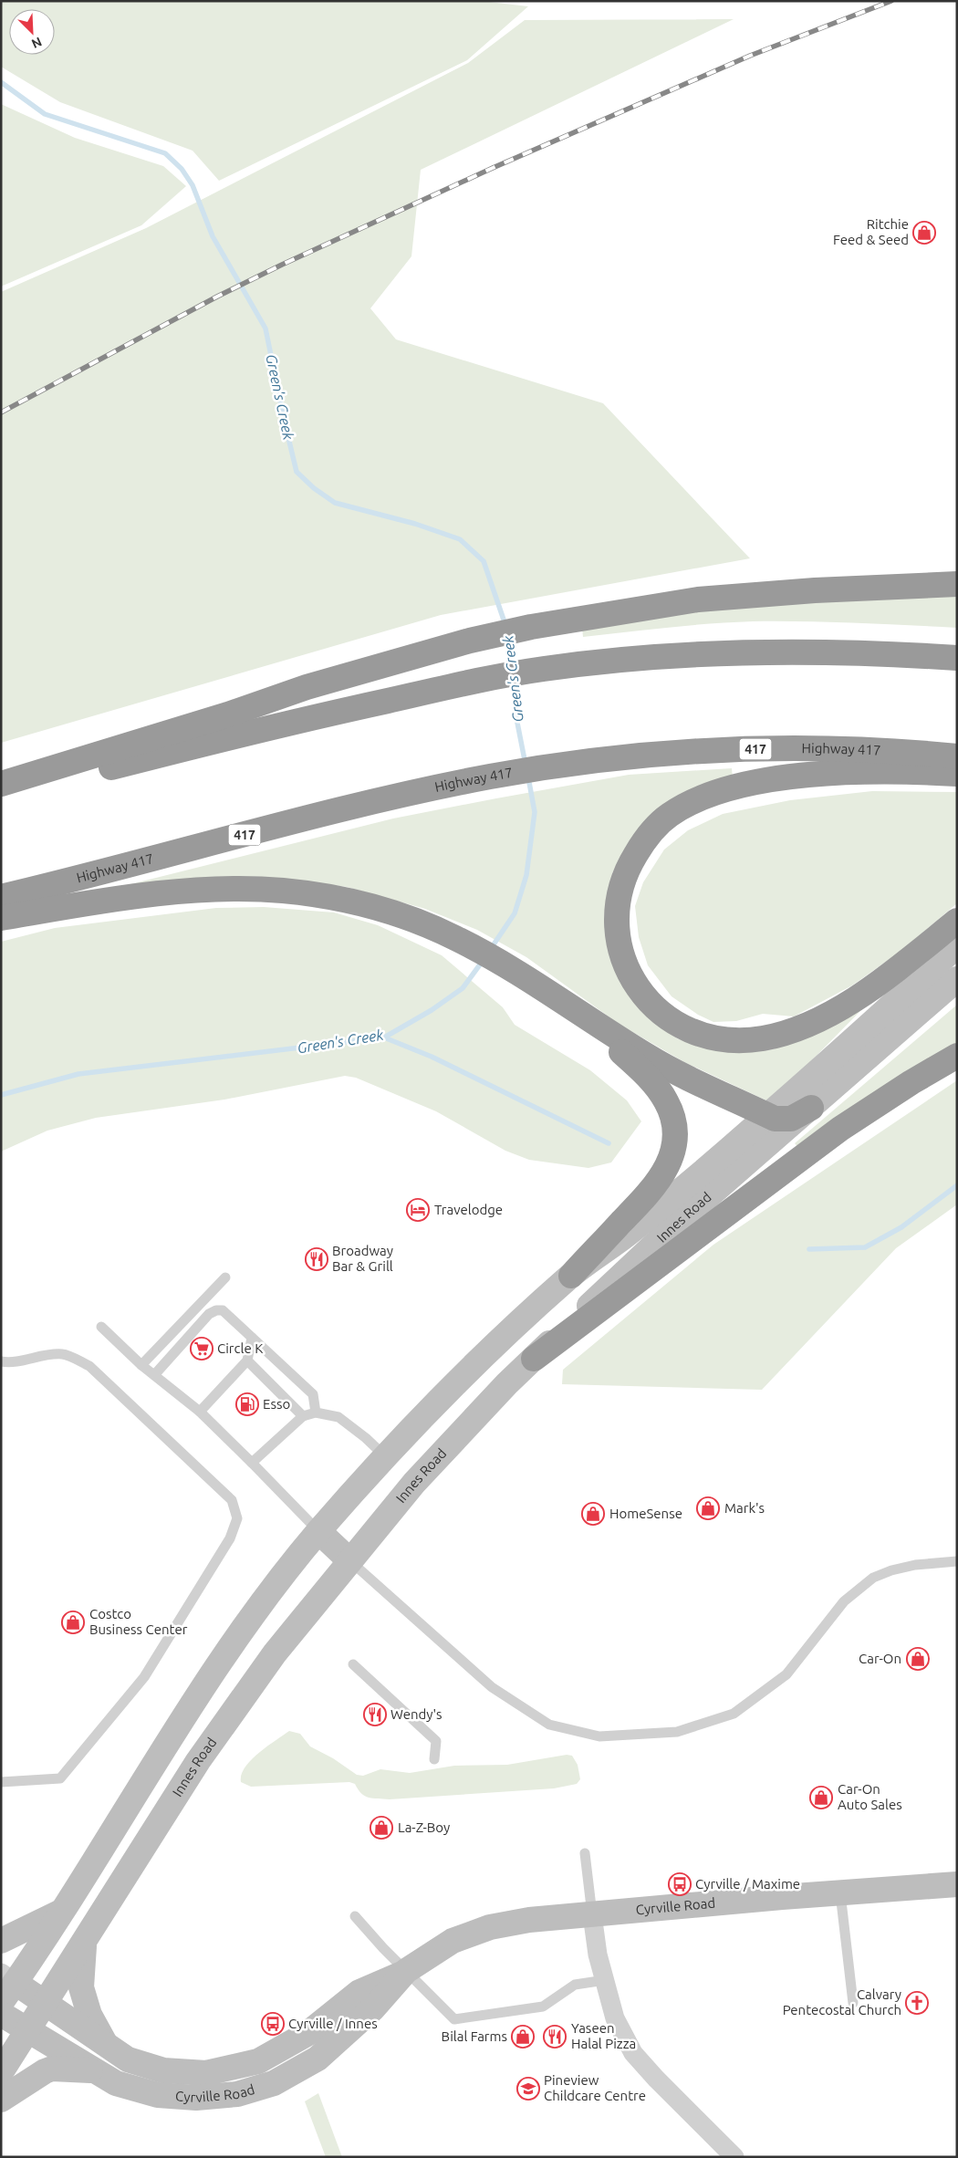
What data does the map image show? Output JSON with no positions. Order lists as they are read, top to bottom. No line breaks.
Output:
{"streets":{"highway":["417","Highway 417"],"main road":["Innes Road","Cyrville Road"]},"crossings":[["Innes Road","Cyrville Road"]],"water":["Green's Creek"],"places":{"shop":["Ritchie Feed & Seed","Mark's","HomeSense","Costco Business Center","Car-On","Car-On Auto Sales","La-Z-Boy","Bilal Farms"],"hotel":["Travelodge"],"restaurant":["Broadway Bar & Grill","Wendy's","Yaseen Halal Pizza"],"supermarket":["Circle K"],"fuel station":["Esso"],"bus stop":["Cyrville / Maxime","Cyrville / Innes"],"church":["Calvary Pentecostal Church"],"school or university":["Pineview Childcare Centre"]},"north":"bottom right"}
